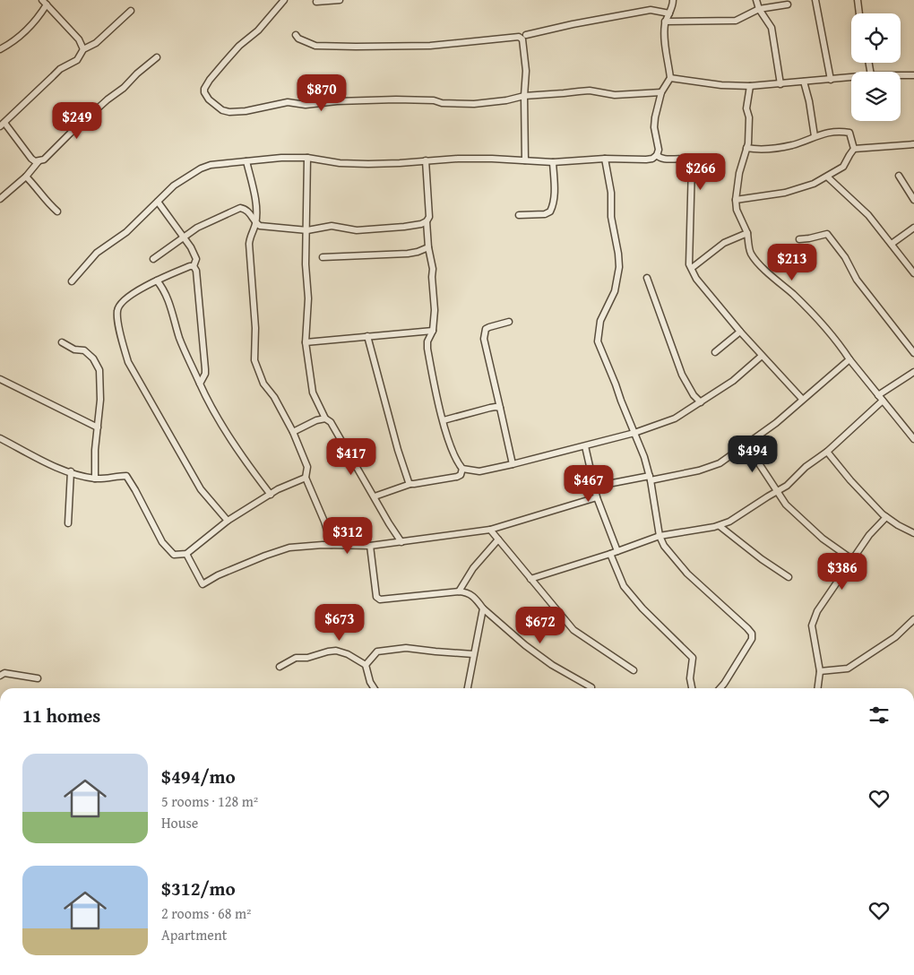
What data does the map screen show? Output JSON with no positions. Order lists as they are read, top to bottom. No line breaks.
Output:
{"page":{"price":["$870","$249","$266","$213","$494","$417","$467","$312","$386","$673","$672"],"heading":"11 homes","list":[{"name":"$494/mo","note":"5 rooms · 128 m² · House"},{"name":"$312/mo","note":"2 rooms · 68 m² · Apartment"}]}}
